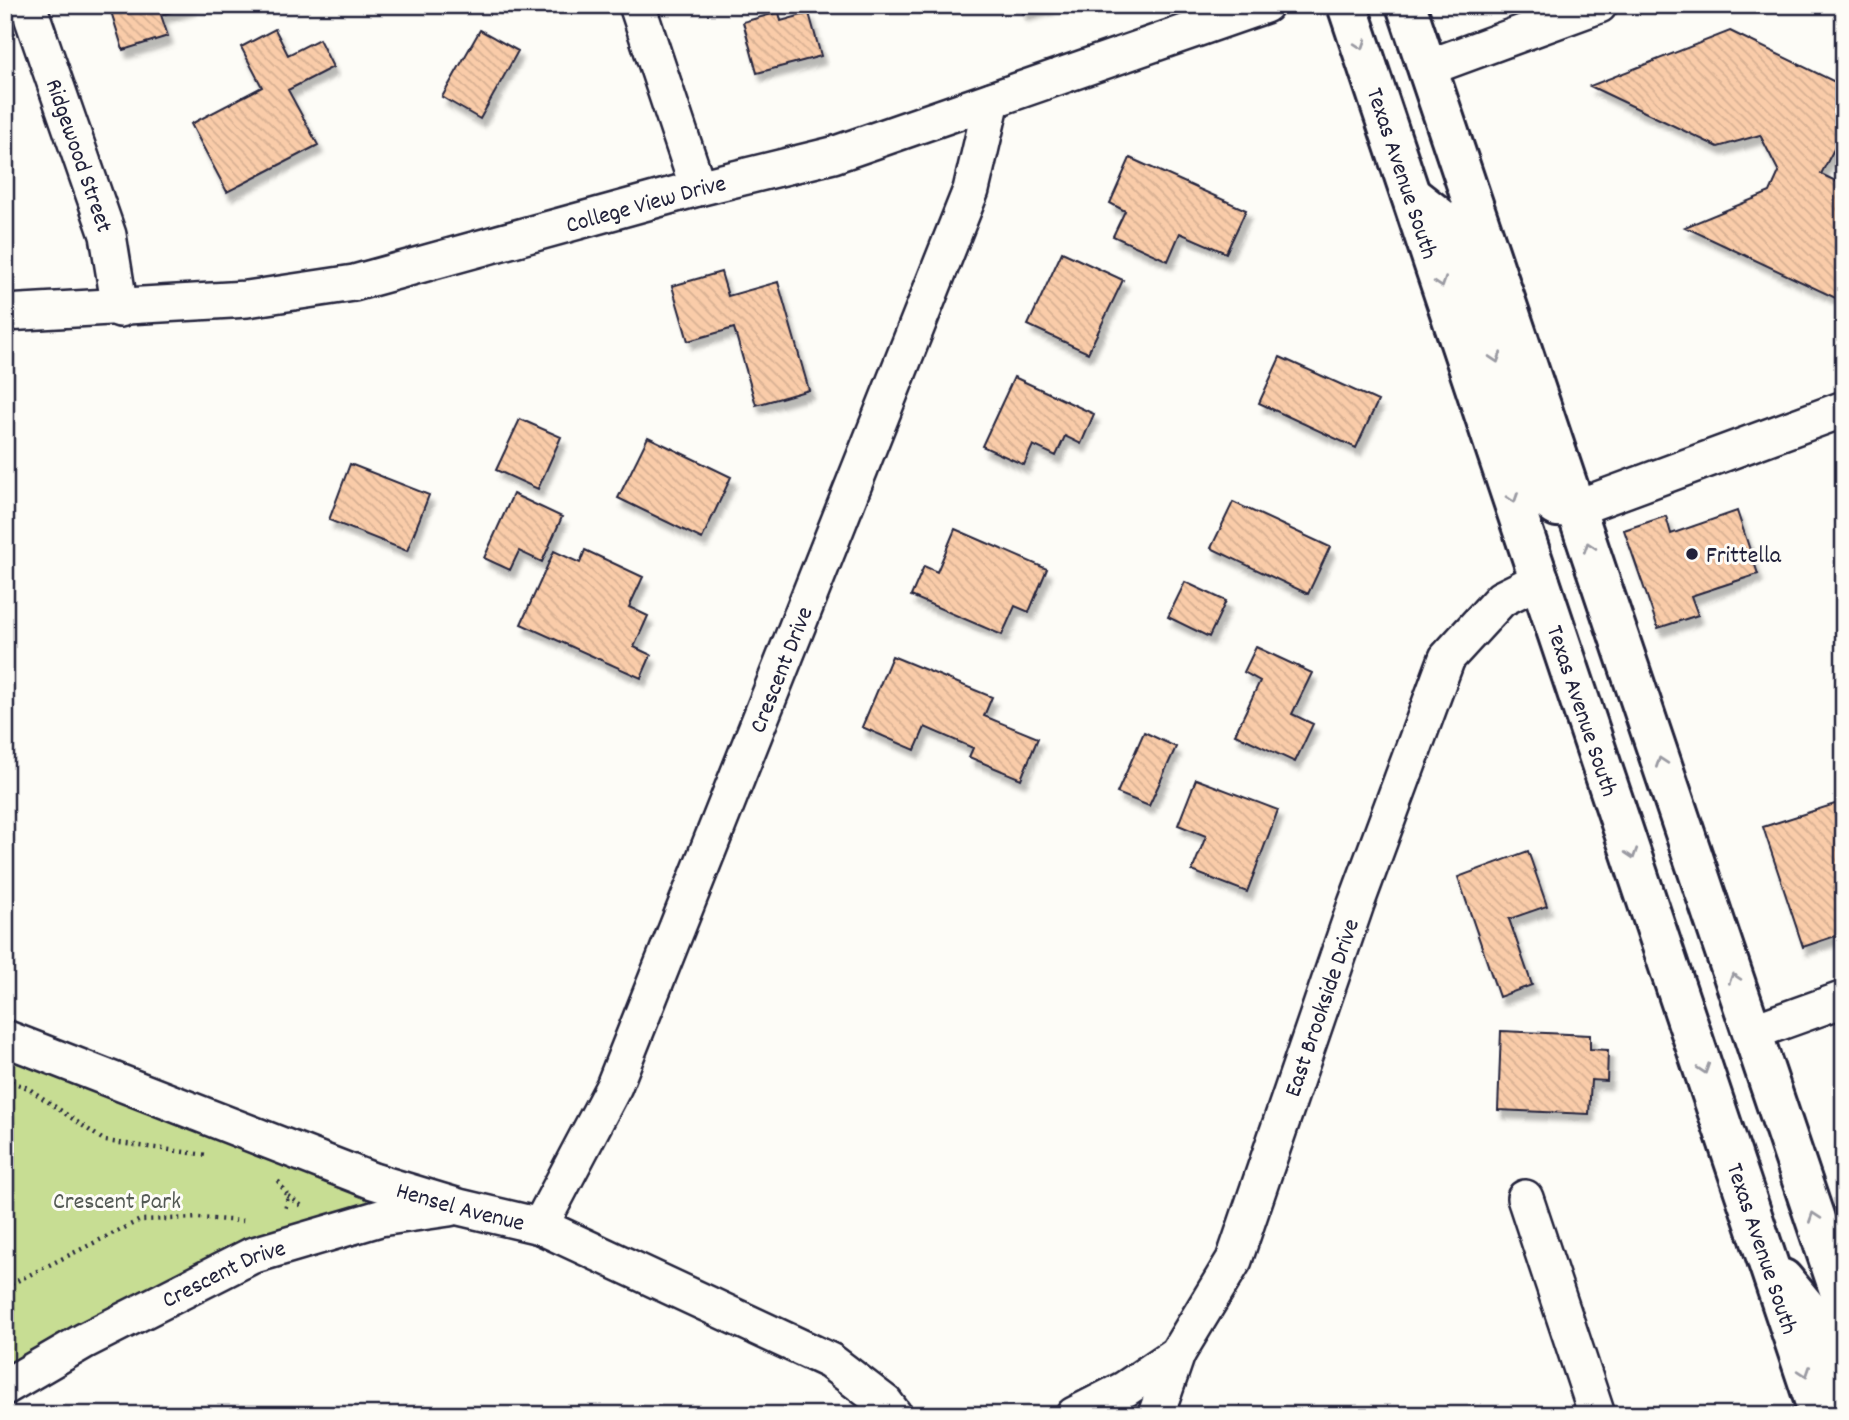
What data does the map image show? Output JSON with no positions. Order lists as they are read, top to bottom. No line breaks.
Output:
{"streets":{"main road":["Texas Avenue South"],"street":["Ridgewood Street","College View Drive","Crescent Drive","East Brookside Drive","Hensel Avenue"]},"crossings":[["Ridgewood Street","College View Drive"],["Texas Avenue South","East Brookside Drive"],["College View Drive","Crescent Drive"],["Crescent Drive","Hensel Avenue"]],"parks":["Crescent Park"],"places":["Frittella"]}
